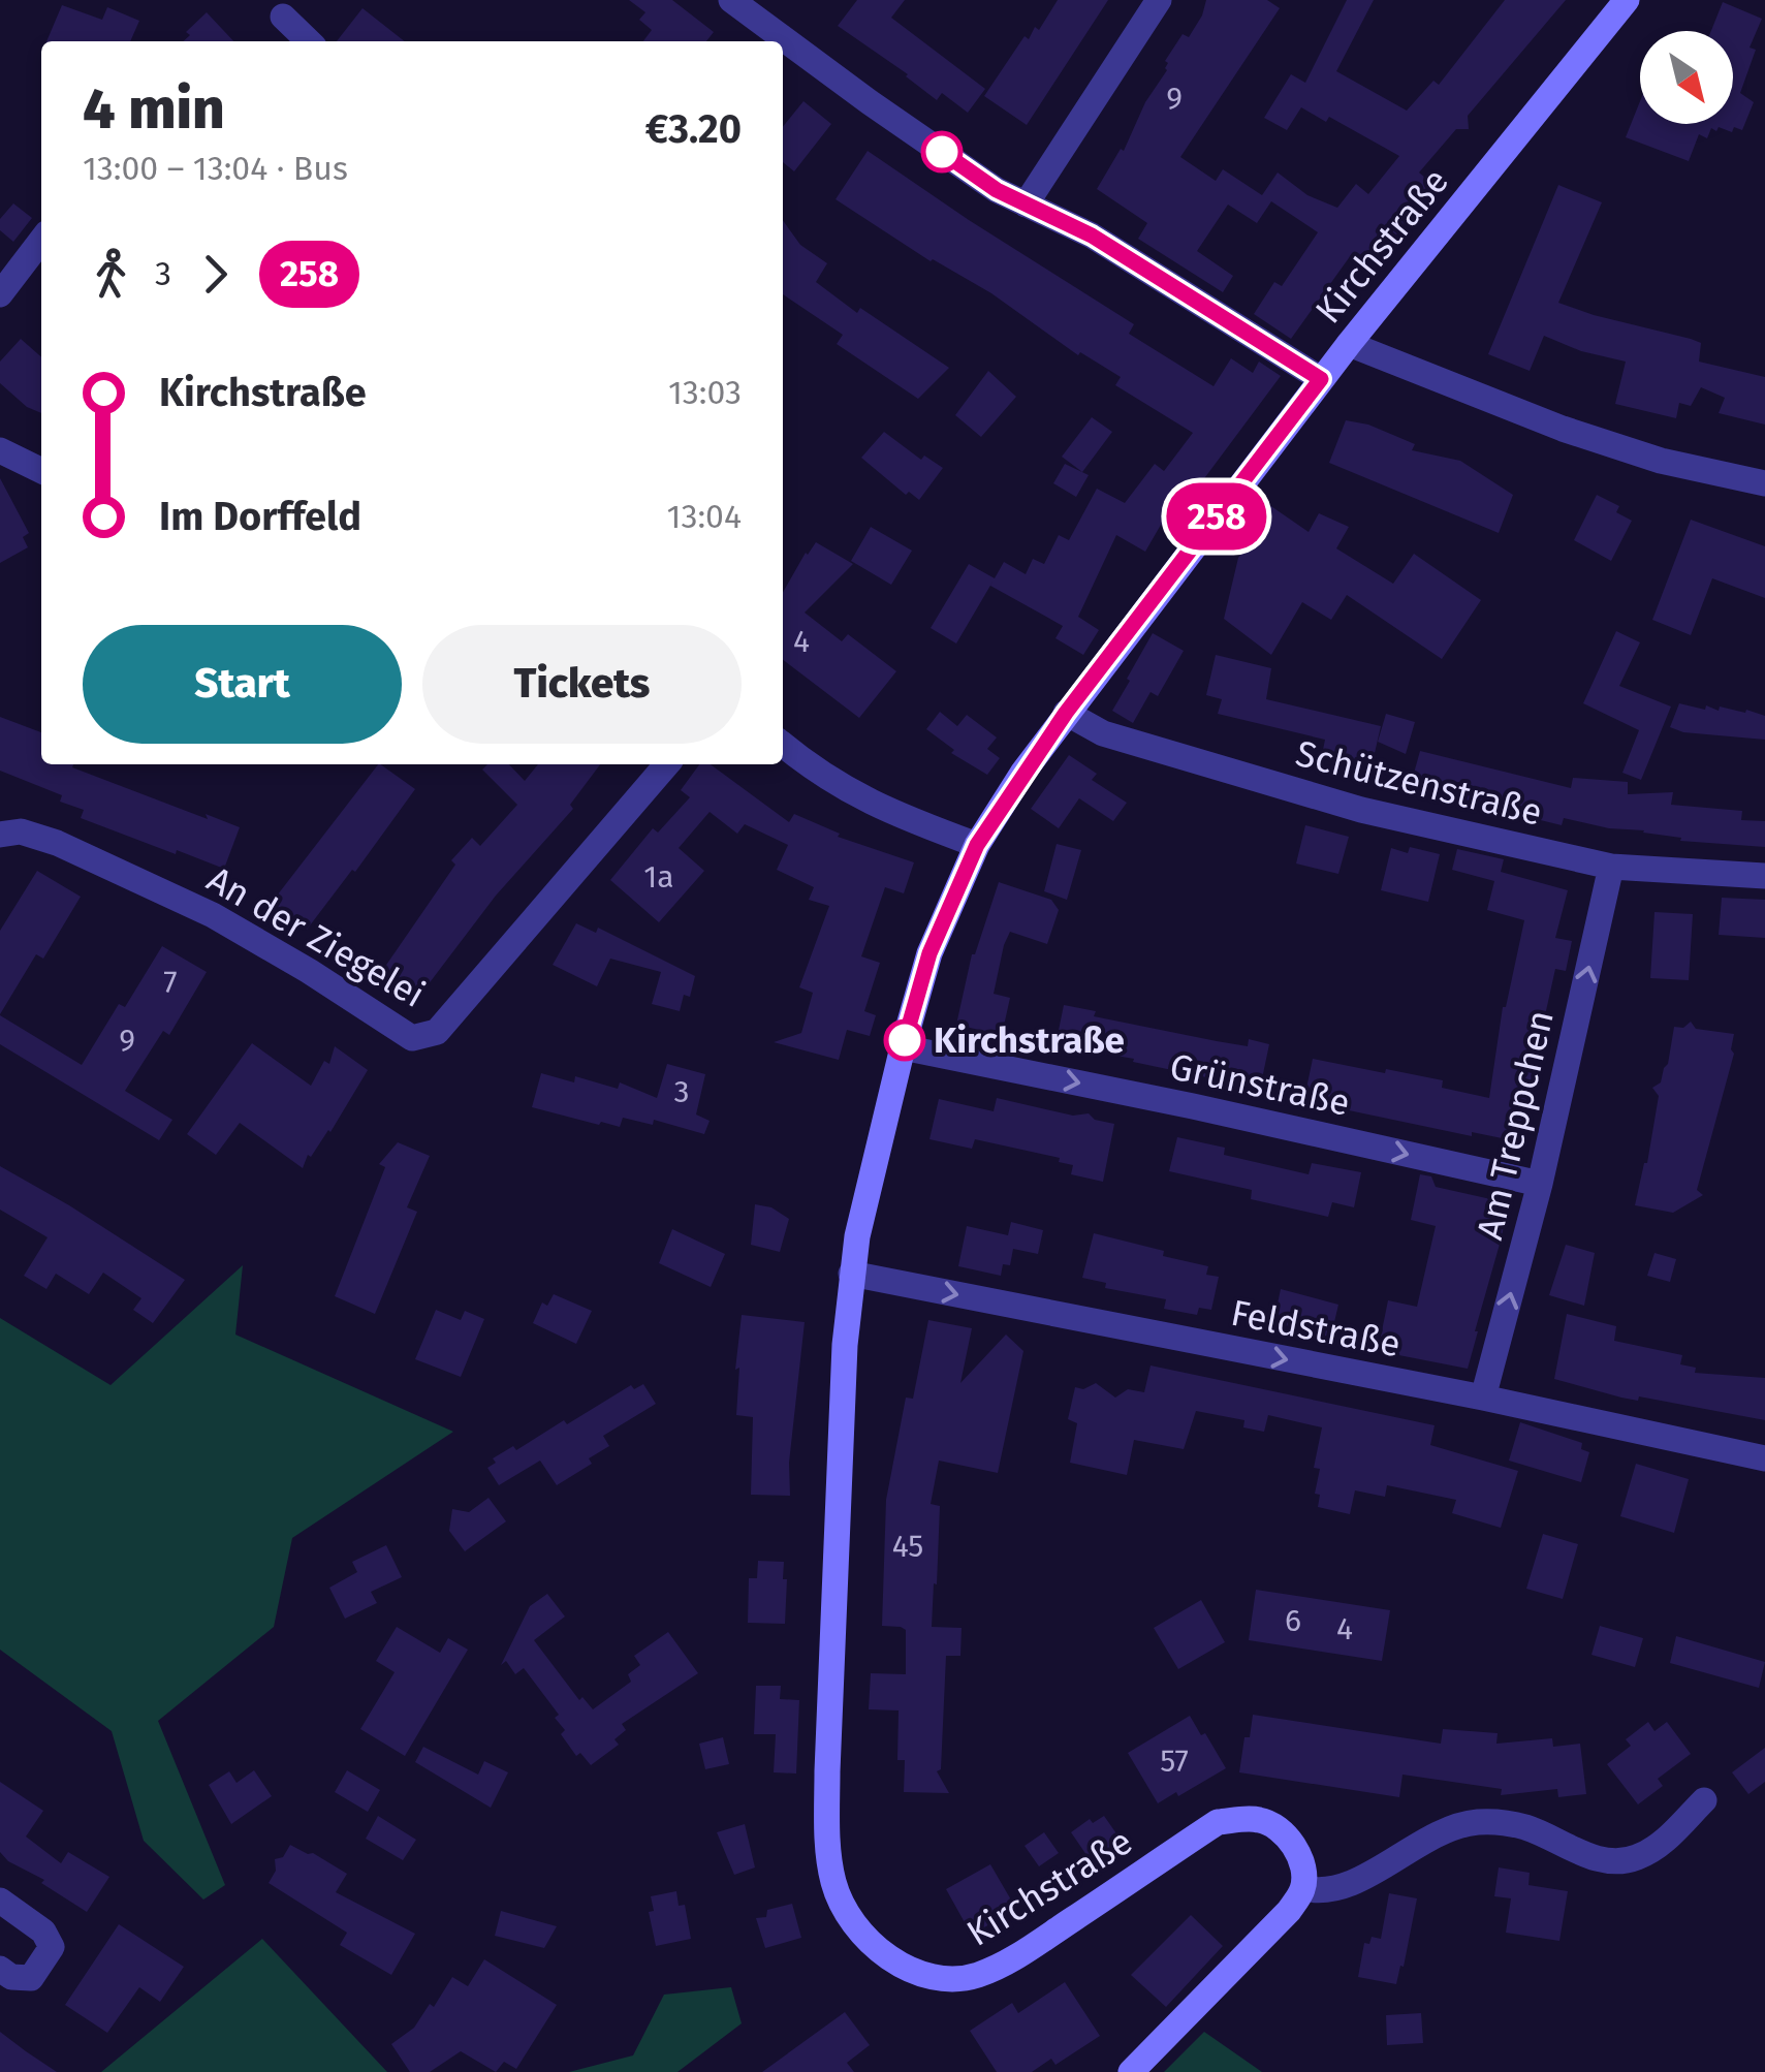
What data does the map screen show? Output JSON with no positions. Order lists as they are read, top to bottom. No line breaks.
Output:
{"streets":{"street":["Kirchstraße","Schützenstraße","An der Ziegelei","Grünstraße","Am Treppchen","Feldstraße"]},"crossings":[["Kirchstraße","Schützenstraße"],["Kirchstraße","Grünstraße"],["Kirchstraße","Feldstraße"],["Schützenstraße","Am Treppchen"],["Grünstraße","Am Treppchen"],["Am Treppchen","Feldstraße"]],"one_way":["Grünstraße","Am Treppchen","Feldstraße"],"places":["Kirchstraße"],"lines":["bus line 258"],"house_numbers":["9","4","1a","7","9","3","45","6","4","57"],"north":"bottom right","page":{"on_map":"258","heading":["4 min","13:00 – 13:04 · Bus","€3.20"],"legs":["3","258"],"list":[{"name":"Kirchstraße","value":"13:03"},{"name":"Im Dorffeld","value":"13:04"}],"buttons":["Start","Tickets"]}}
